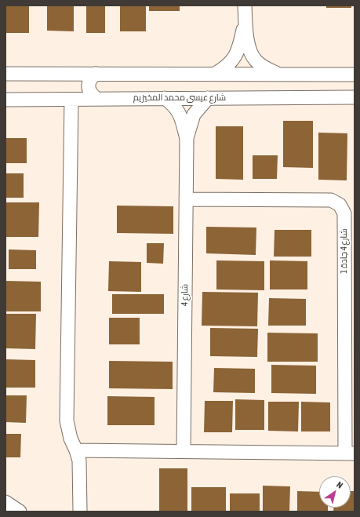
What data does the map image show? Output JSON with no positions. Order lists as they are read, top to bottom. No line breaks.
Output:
{"streets":{"street":["شارع عيسى محمد المخيزيم","شارع 4 جادة 1","شارع 4"]},"crossings":[["شارع عيسى محمد المخيزيم","شارع 4"],["شارع 4 جادة 1","شارع 4"]],"north":"top right"}
